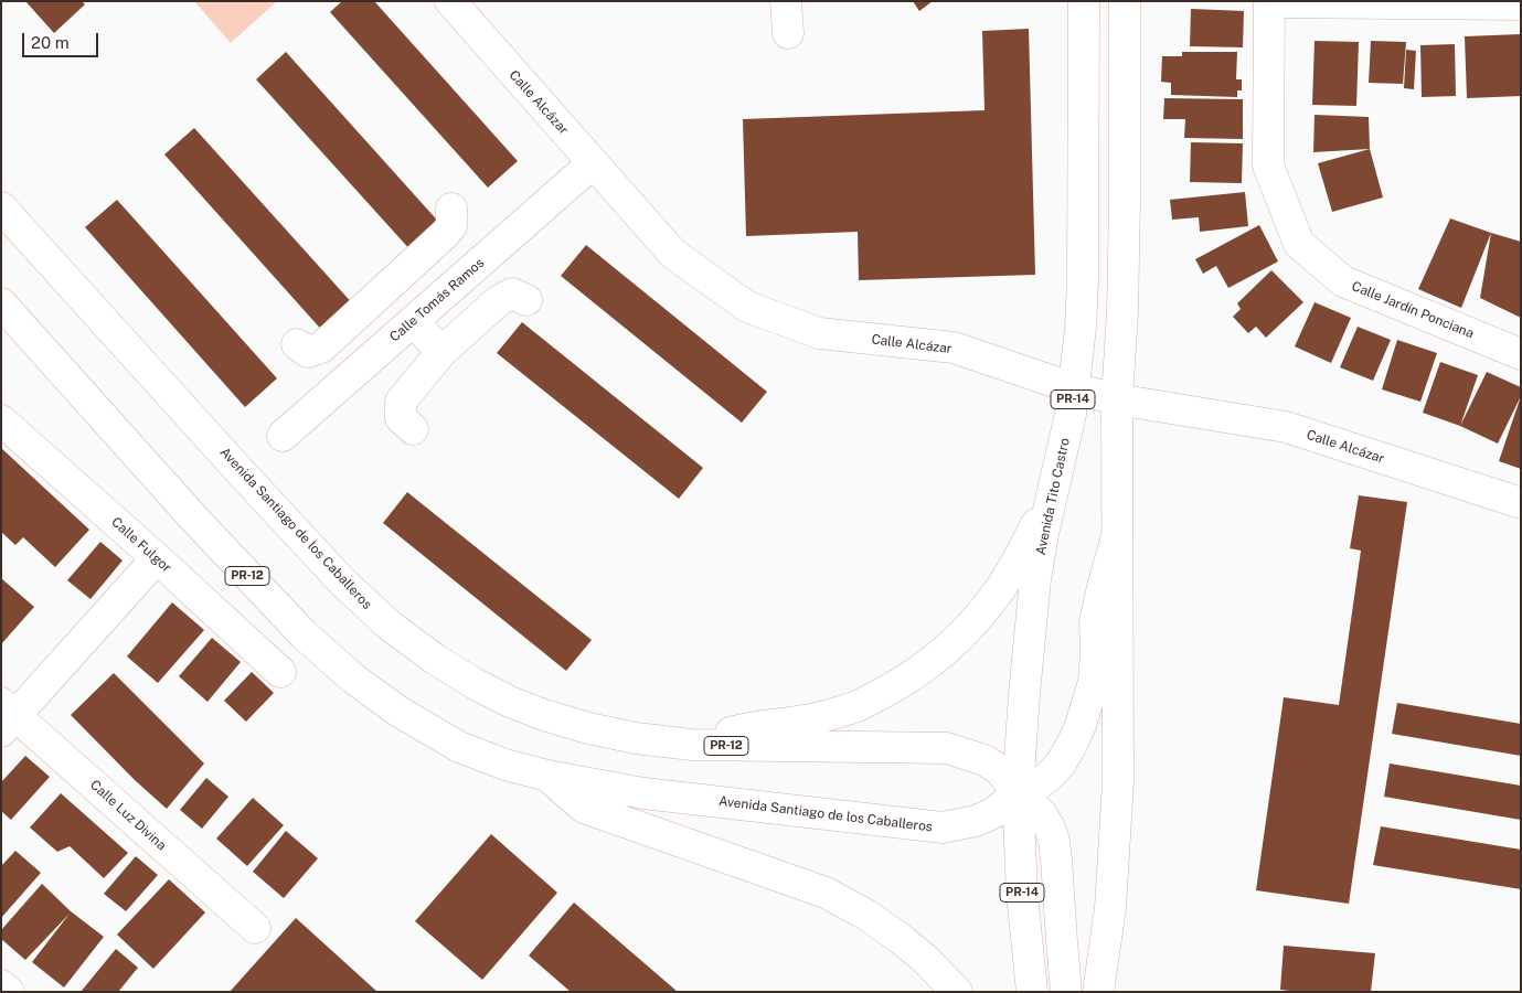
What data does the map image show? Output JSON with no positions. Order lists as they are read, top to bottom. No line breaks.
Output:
{"streets":{"main road":["Calle Alcázar","Calle Tomás Ramos","Calle Jardín Ponciana","PR-14","Avenida Tito Castro","Avenida Santiago de los Caballeros","Calle Fulgor","PR-12","Calle Luz Divina"]},"crossings":[["Calle Alcázar","Calle Tomás Ramos"],["Calle Alcázar","Avenida Tito Castro"],["Avenida Tito Castro","Avenida Santiago de los Caballeros"]],"scale_bar":"20 m"}
